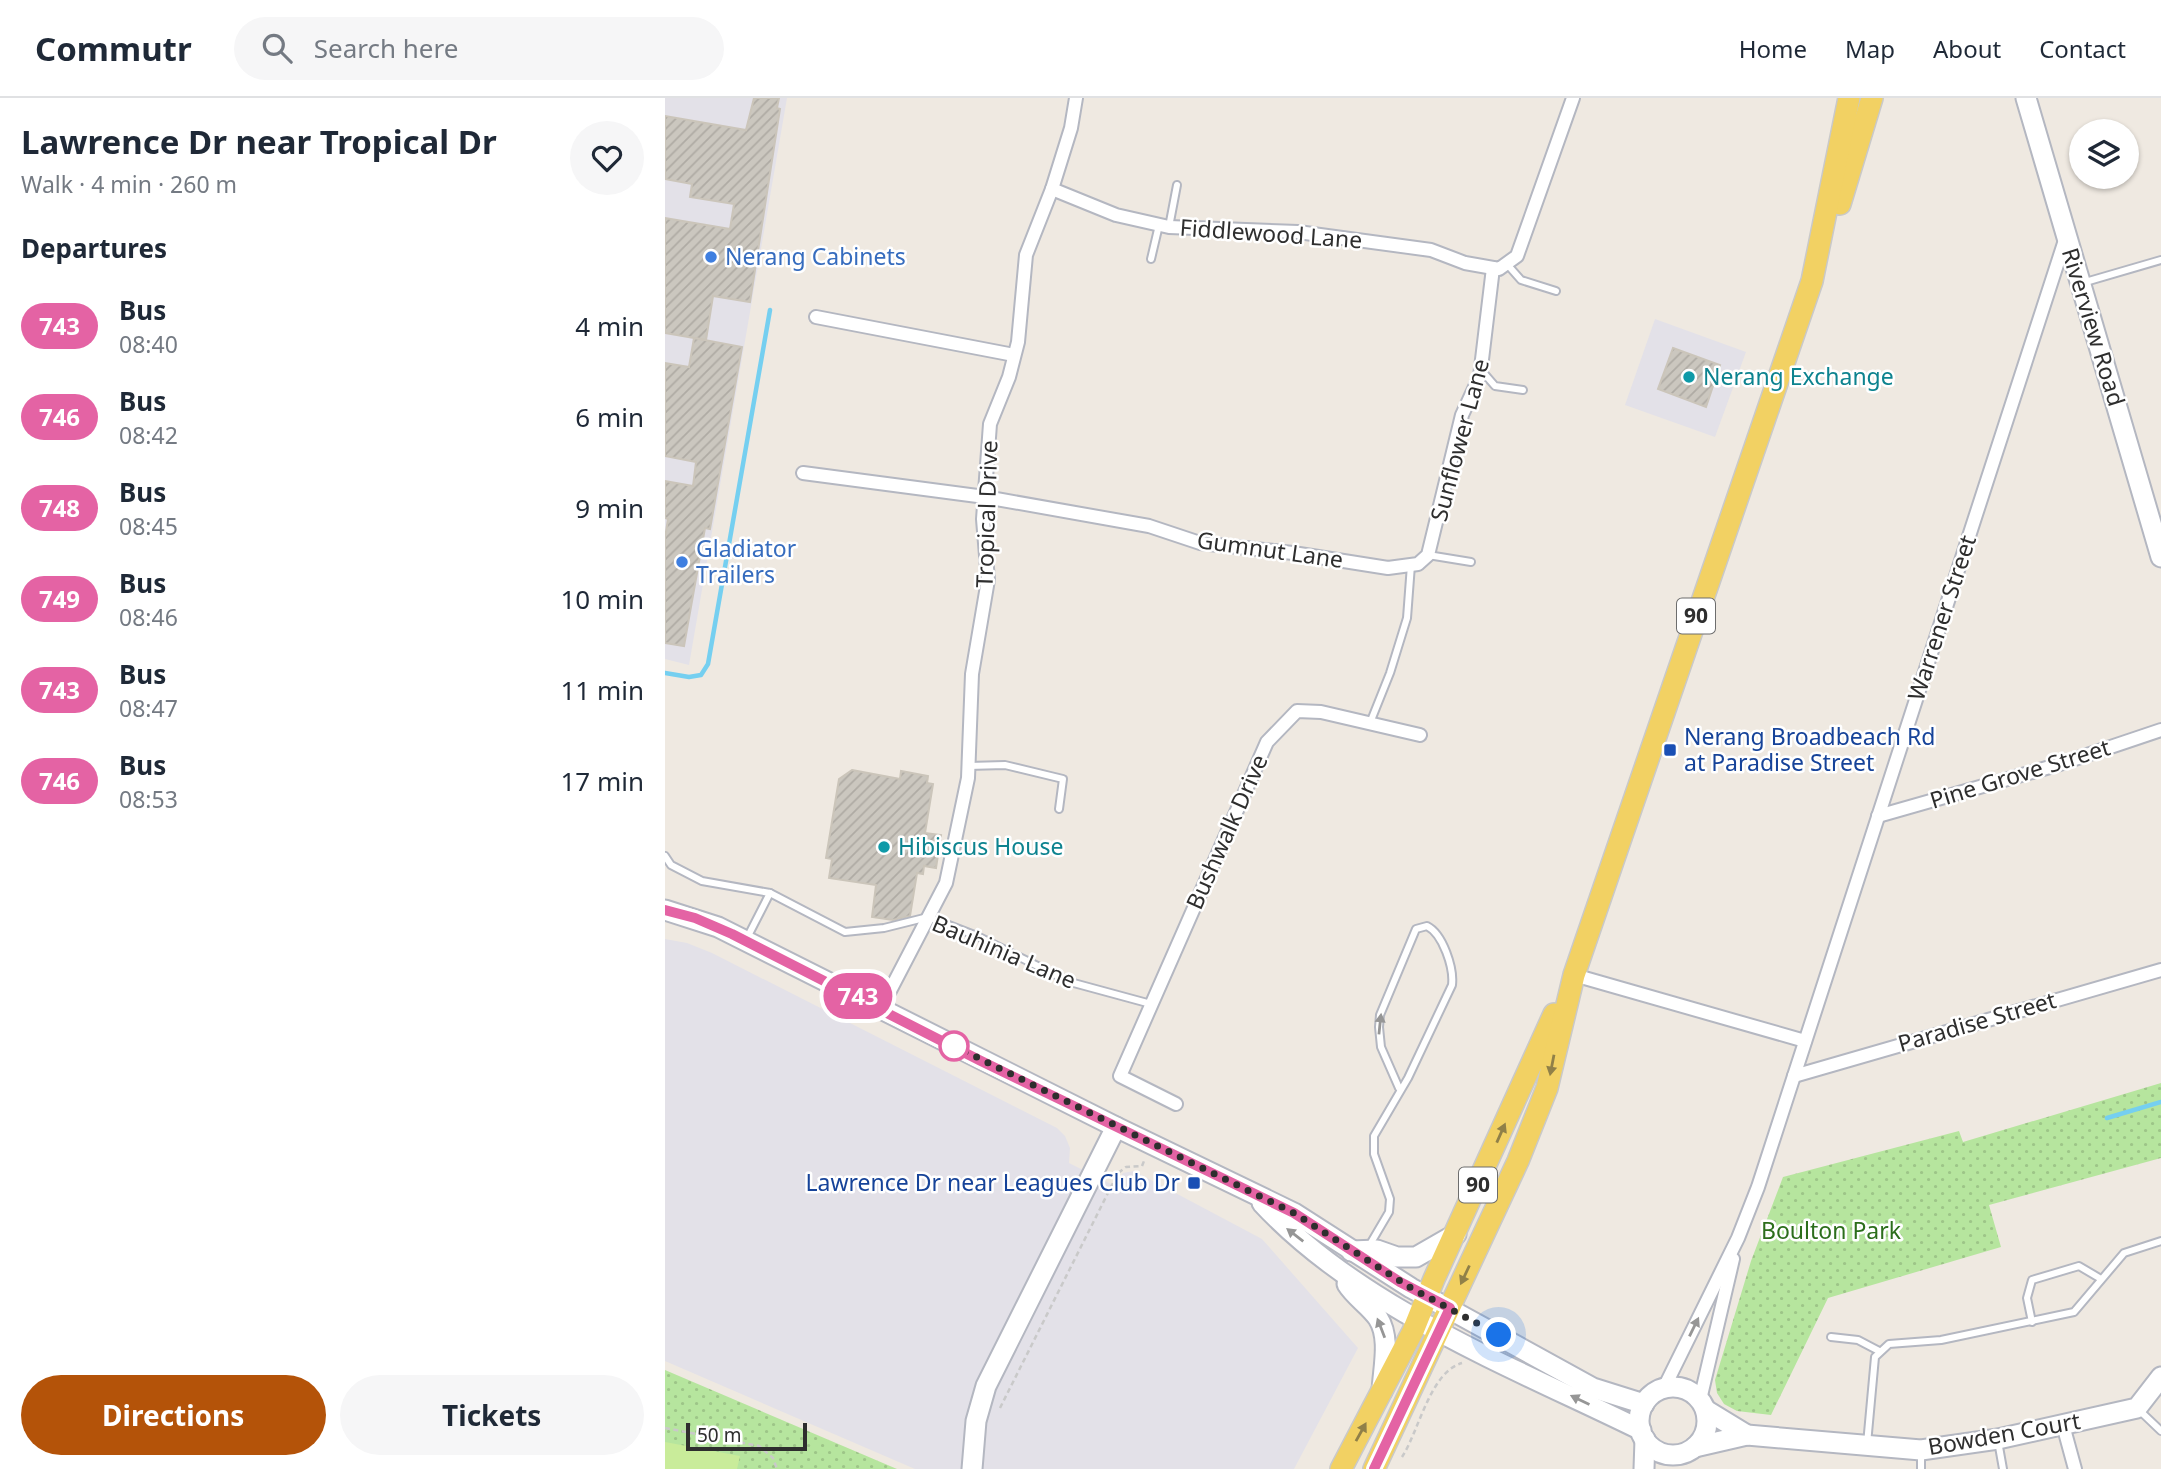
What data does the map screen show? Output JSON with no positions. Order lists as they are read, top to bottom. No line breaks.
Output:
{"streets":{"main road":["90"],"street":["Fiddlewood Lane","Riverview Road","Sunflower Lane","Tropical Drive","Gumnut Lane","Warrener Street","Pine Grove Street","Bushwalk Drive","Paradise Street","Bowden Court"],"lane":["Bauhinia Lane"]},"crossings":[["Fiddlewood Lane","Sunflower Lane"],["Fiddlewood Lane","Tropical Drive"],["Riverview Road","Warrener Street"],["Sunflower Lane","Gumnut Lane"],["Tropical Drive","Gumnut Lane"],["Tropical Drive","Bauhinia Lane"],["Warrener Street","Pine Grove Street"],["Warrener Street","Paradise Street"],["Warrener Street","Bowden Court"],["Bushwalk Drive","Bauhinia Lane"]],"parks":["Boulton Park"],"places":{"other":["Nerang Cabinets","Nerang Exchange","Gladiator Trailers","Hibiscus House"],"transit":["Nerang Broadbeach Rd at Paradise Street","Lawrence Dr near Leagues Club Dr"]},"lines":["bus line 743"],"scale_bar":"50 m","page":{"header":"Commutr","search":"Search here","nav":["Home","Map","About","Contact"],"heading":[["Lawrence Dr near Tropical Dr","Walk · 4 min · 260 m"],"Departures"],"on_map":"743","list":[{"mark":"743","name":"Bus","note":"08:40","value":"4 min"},{"mark":"746","name":"Bus","note":"08:42","value":"6 min"},{"mark":"748","name":"Bus","note":"08:45","value":"9 min"},{"mark":"749","name":"Bus","note":"08:46","value":"10 min"},{"mark":"743","name":"Bus","note":"08:47","value":"11 min"},{"mark":"746","name":"Bus","note":"08:53","value":"17 min"}],"buttons":["Directions","Tickets"],"scale":"50 m"}}
